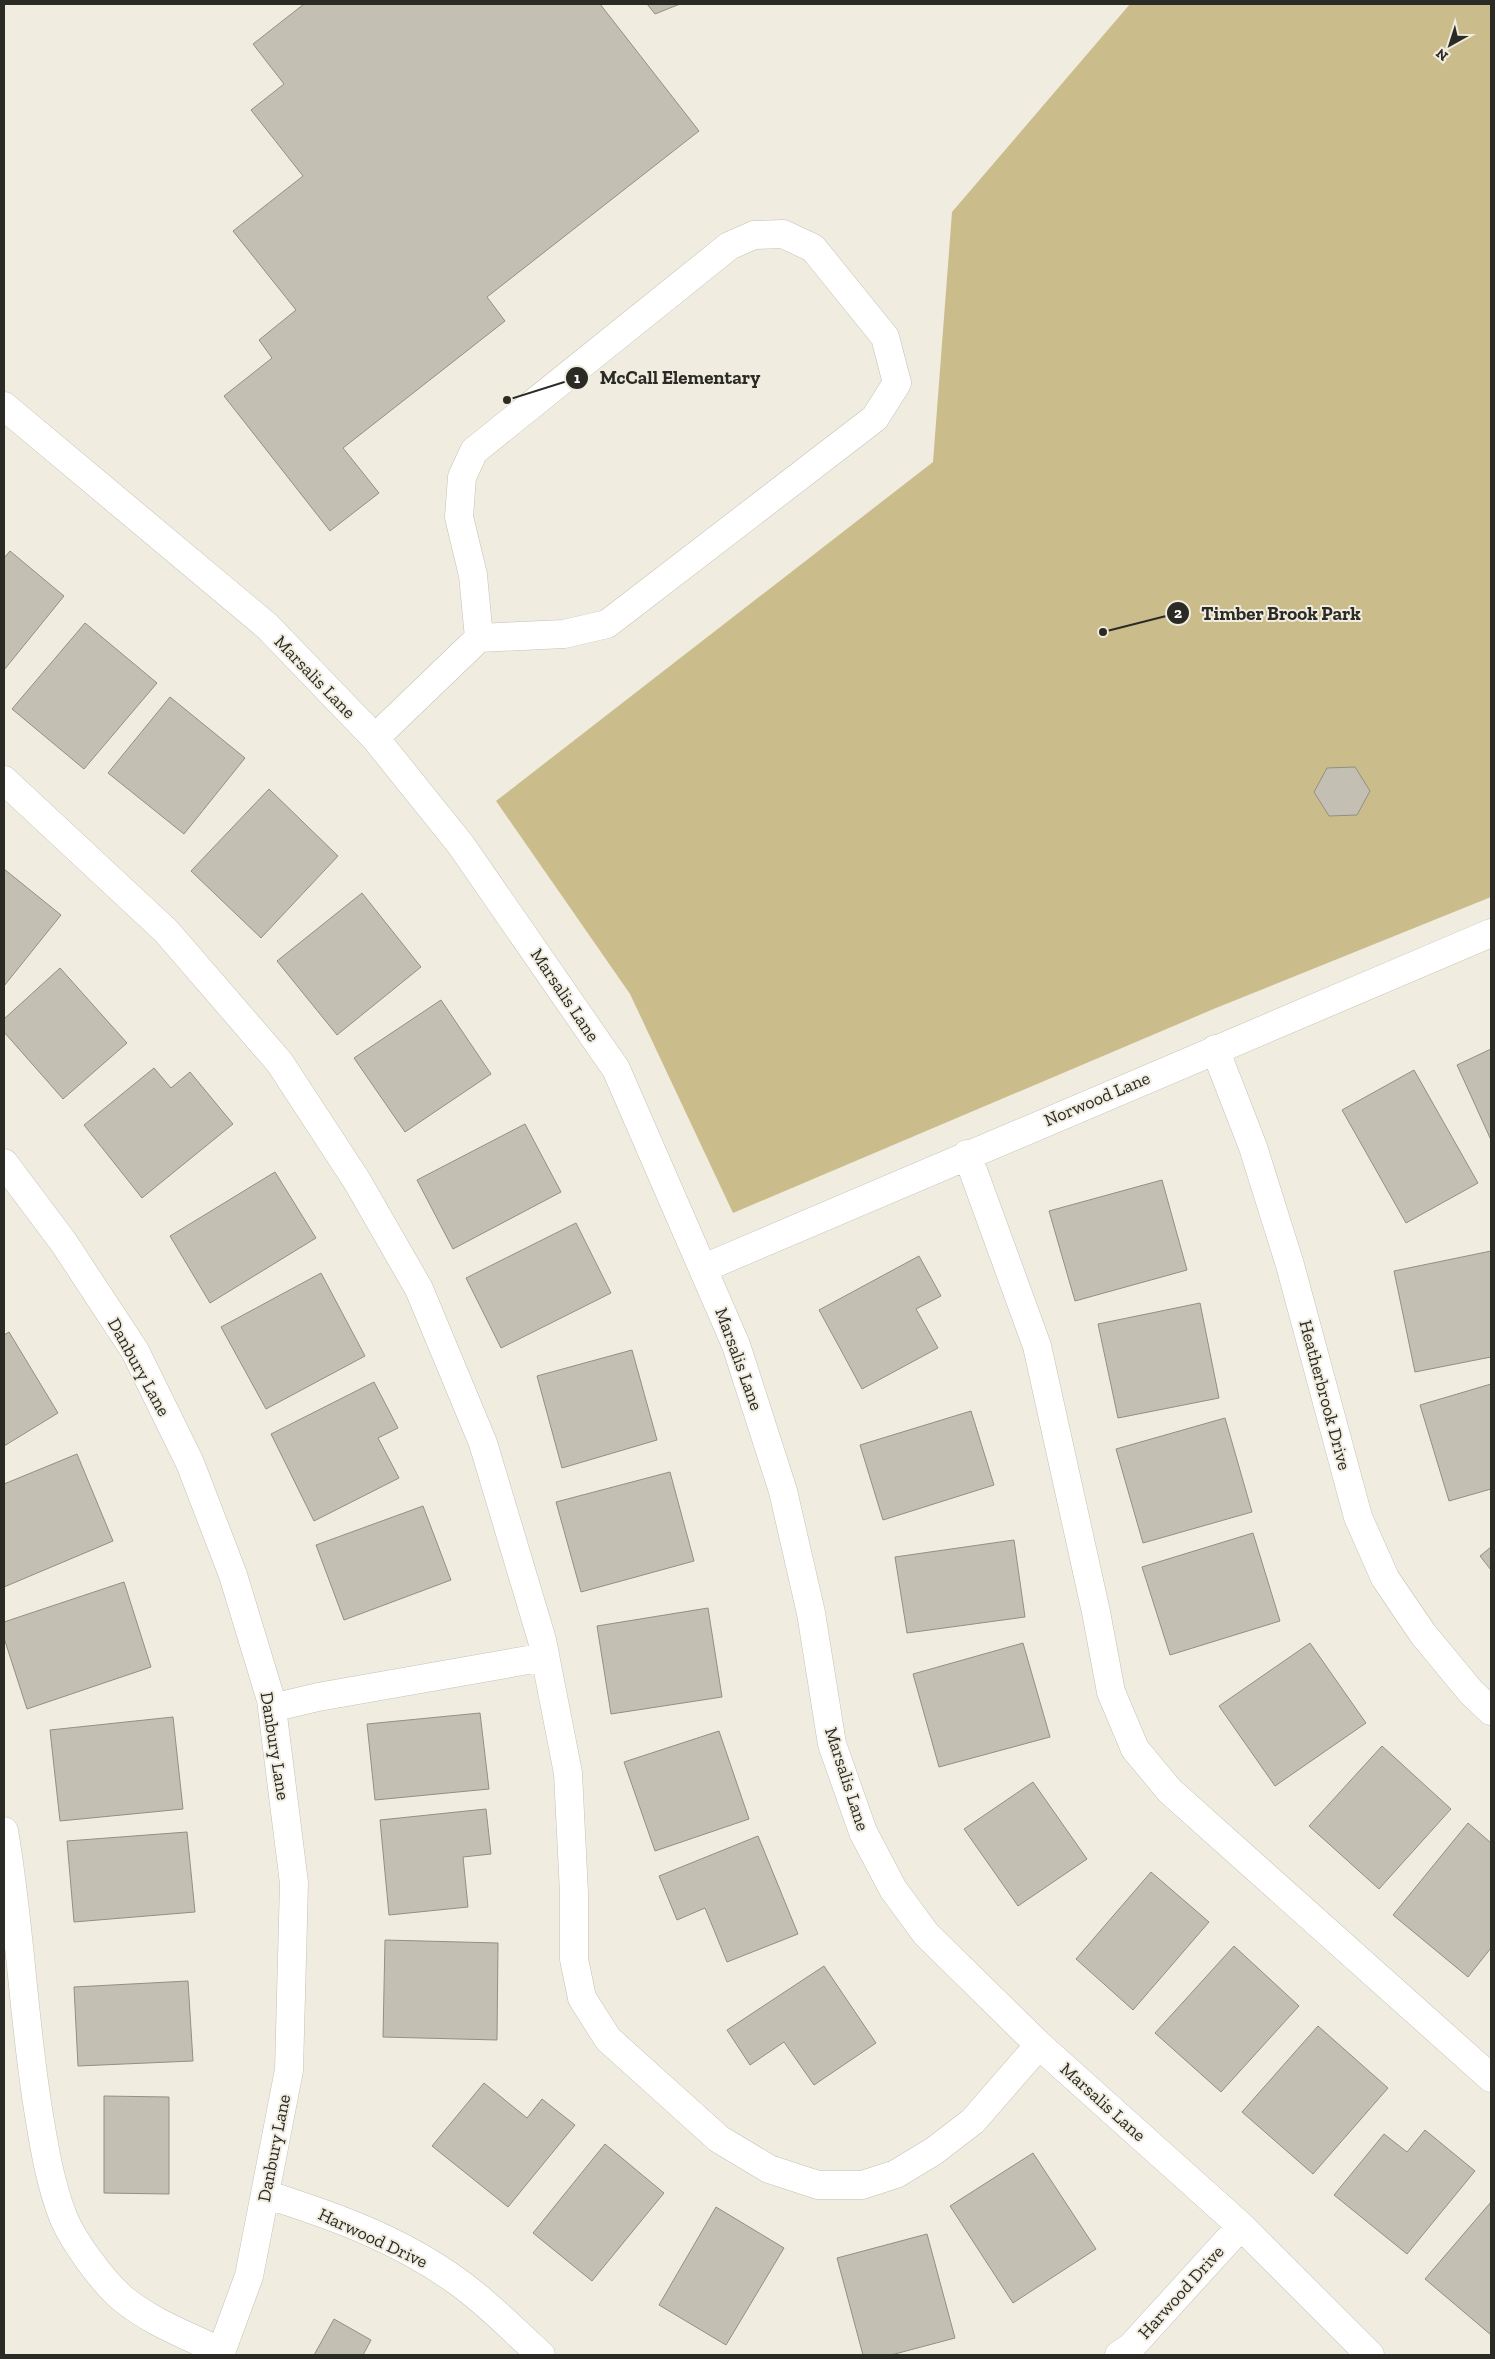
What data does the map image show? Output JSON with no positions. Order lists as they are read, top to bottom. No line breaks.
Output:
{"streets":{"street":["Marsalis Lane","Norwood Lane","Danbury Lane","Heatherbrook Drive","Harwood Drive"]},"crossings":[["Marsalis Lane","Norwood Lane"],["Marsalis Lane","Harwood Drive"],["Norwood Lane","Heatherbrook Drive"],["Danbury Lane","Harwood Drive"]],"places":["McCall Elementary","Timber Brook Park"],"north":"bottom left"}
